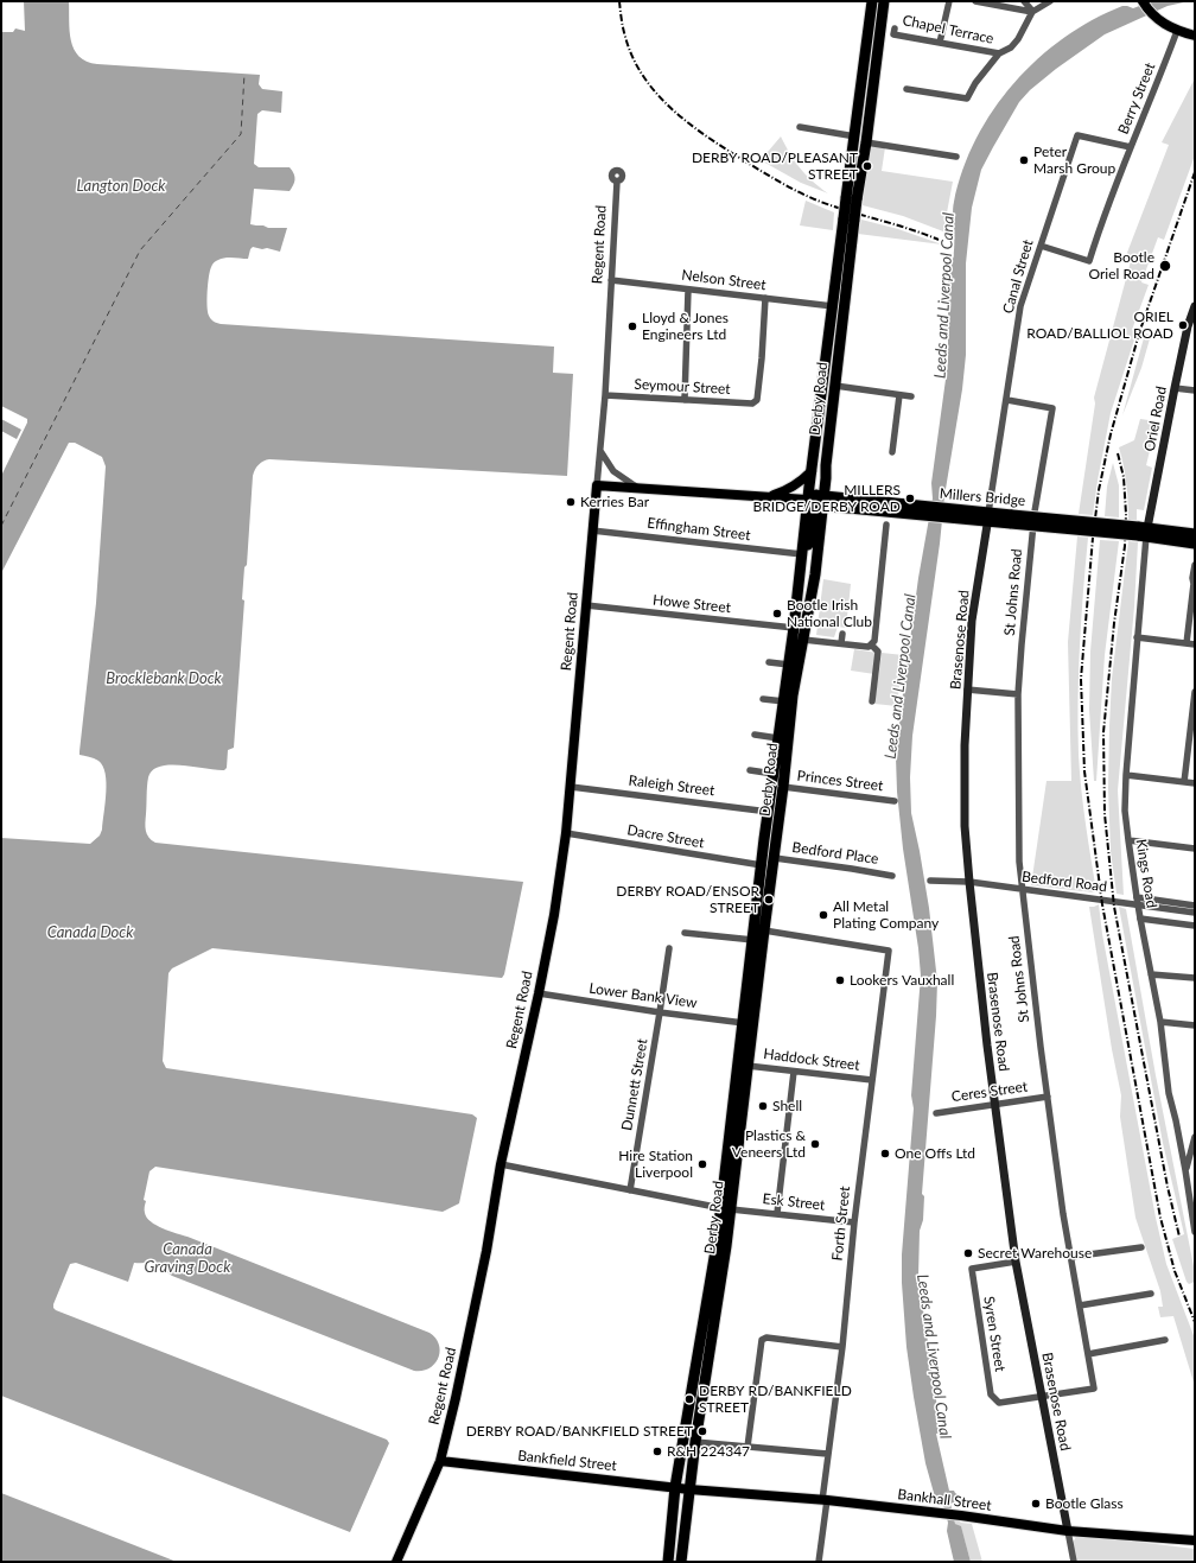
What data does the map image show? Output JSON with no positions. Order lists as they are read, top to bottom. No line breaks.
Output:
{"streets":{"highway":["Derby Road","Millers Bridge"],"main road":["Regent Road","Oriel Road","Brasenose Road","Bankfield Street","Bankhall Street"],"street":["Chapel Terrace","Berry Street","Canal Street","Nelson Street","Seymour Street","Effingham Street","St Johns Road","Howe Street","Princes Street","Raleigh Street","Dacre Street","Bedford Place","Kings Road","Bedford Road","Lower Bank View","Haddock Street","Dunnett Street","Ceres Street","Esk Street","Forth Street","Syren Street"]},"crossings":[["Berry Street","Canal Street"],["Regent Road","Nelson Street"],["Regent Road","Seymour Street"],["Regent Road","Millers Bridge"],["Regent Road","Effingham Street"],["Regent Road","Howe Street"],["Regent Road","Raleigh Street"],["Regent Road","Dacre Street"],["Regent Road","Lower Bank View"],["Regent Road","Esk Street"],["Regent Road","Bankfield Street"],["Canal Street","Millers Bridge"],["Canal Street","St Johns Road"],["Canal Street","Brasenose Road"],["Nelson Street","Seymour Street"],["Nelson Street","Derby Road"],["Derby Road","Millers Bridge"],["Derby Road","Effingham Street"],["Derby Road","Howe Street"],["Derby Road","Princes Street"],["Derby Road","Raleigh Street"],["Derby Road","Dacre Street"],["Derby Road","Bedford Place"],["Derby Road","Lower Bank View"],["Derby Road","Haddock Street"],["Derby Road","Esk Street"],["Derby Road","Forth Street"],["Derby Road","Bankfield Street"],["Derby Road","Bankhall Street"],["Oriel Road","Millers Bridge"],["Oriel Road","Kings Road"],["Millers Bridge","Brasenose Road"],["Millers Bridge","Kings Road"],["St Johns Road","Brasenose Road"],["St Johns Road","Bedford Road"],["St Johns Road","Ceres Street"],["St Johns Road","Syren Street"],["Brasenose Road","Bedford Road"],["Brasenose Road","Ceres Street"],["Brasenose Road","Syren Street"],["Brasenose Road","Bankhall Street"],["Lower Bank View","Dunnett Street"],["Haddock Street","Forth Street"],["Dunnett Street","Esk Street"],["Esk Street","Forth Street"],["Forth Street","Bankhall Street"],["Bankfield Street","Bankhall Street"]],"water":["Langton Dock","Leeds and Liverpool Canal","Brocklebank Dock","Canada Dock","Canada Graving Dock"],"places":["Peter Marsh Group","DERBY ROAD/PLEASANT STREET","Bootle Oriel Road","ORIEL ROAD/BALLIOL ROAD","Lloyd & Jones Engineers Ltd","MILLERS BRIDGE/DERBY ROAD","Kerries Bar","Bootle Irish National Club","DERBY ROAD/ENSOR STREET","All Metal Plating Company","Lookers Vauxhall","Shell","Plastics & Veneers Ltd","One Offs Ltd","Hire Station Liverpool","Secret Warehouse","DERBY RD/BANKFIELD STREET","DERBY ROAD/BANKFIELD STREET","R&H 224347","Bootle Glass"]}
